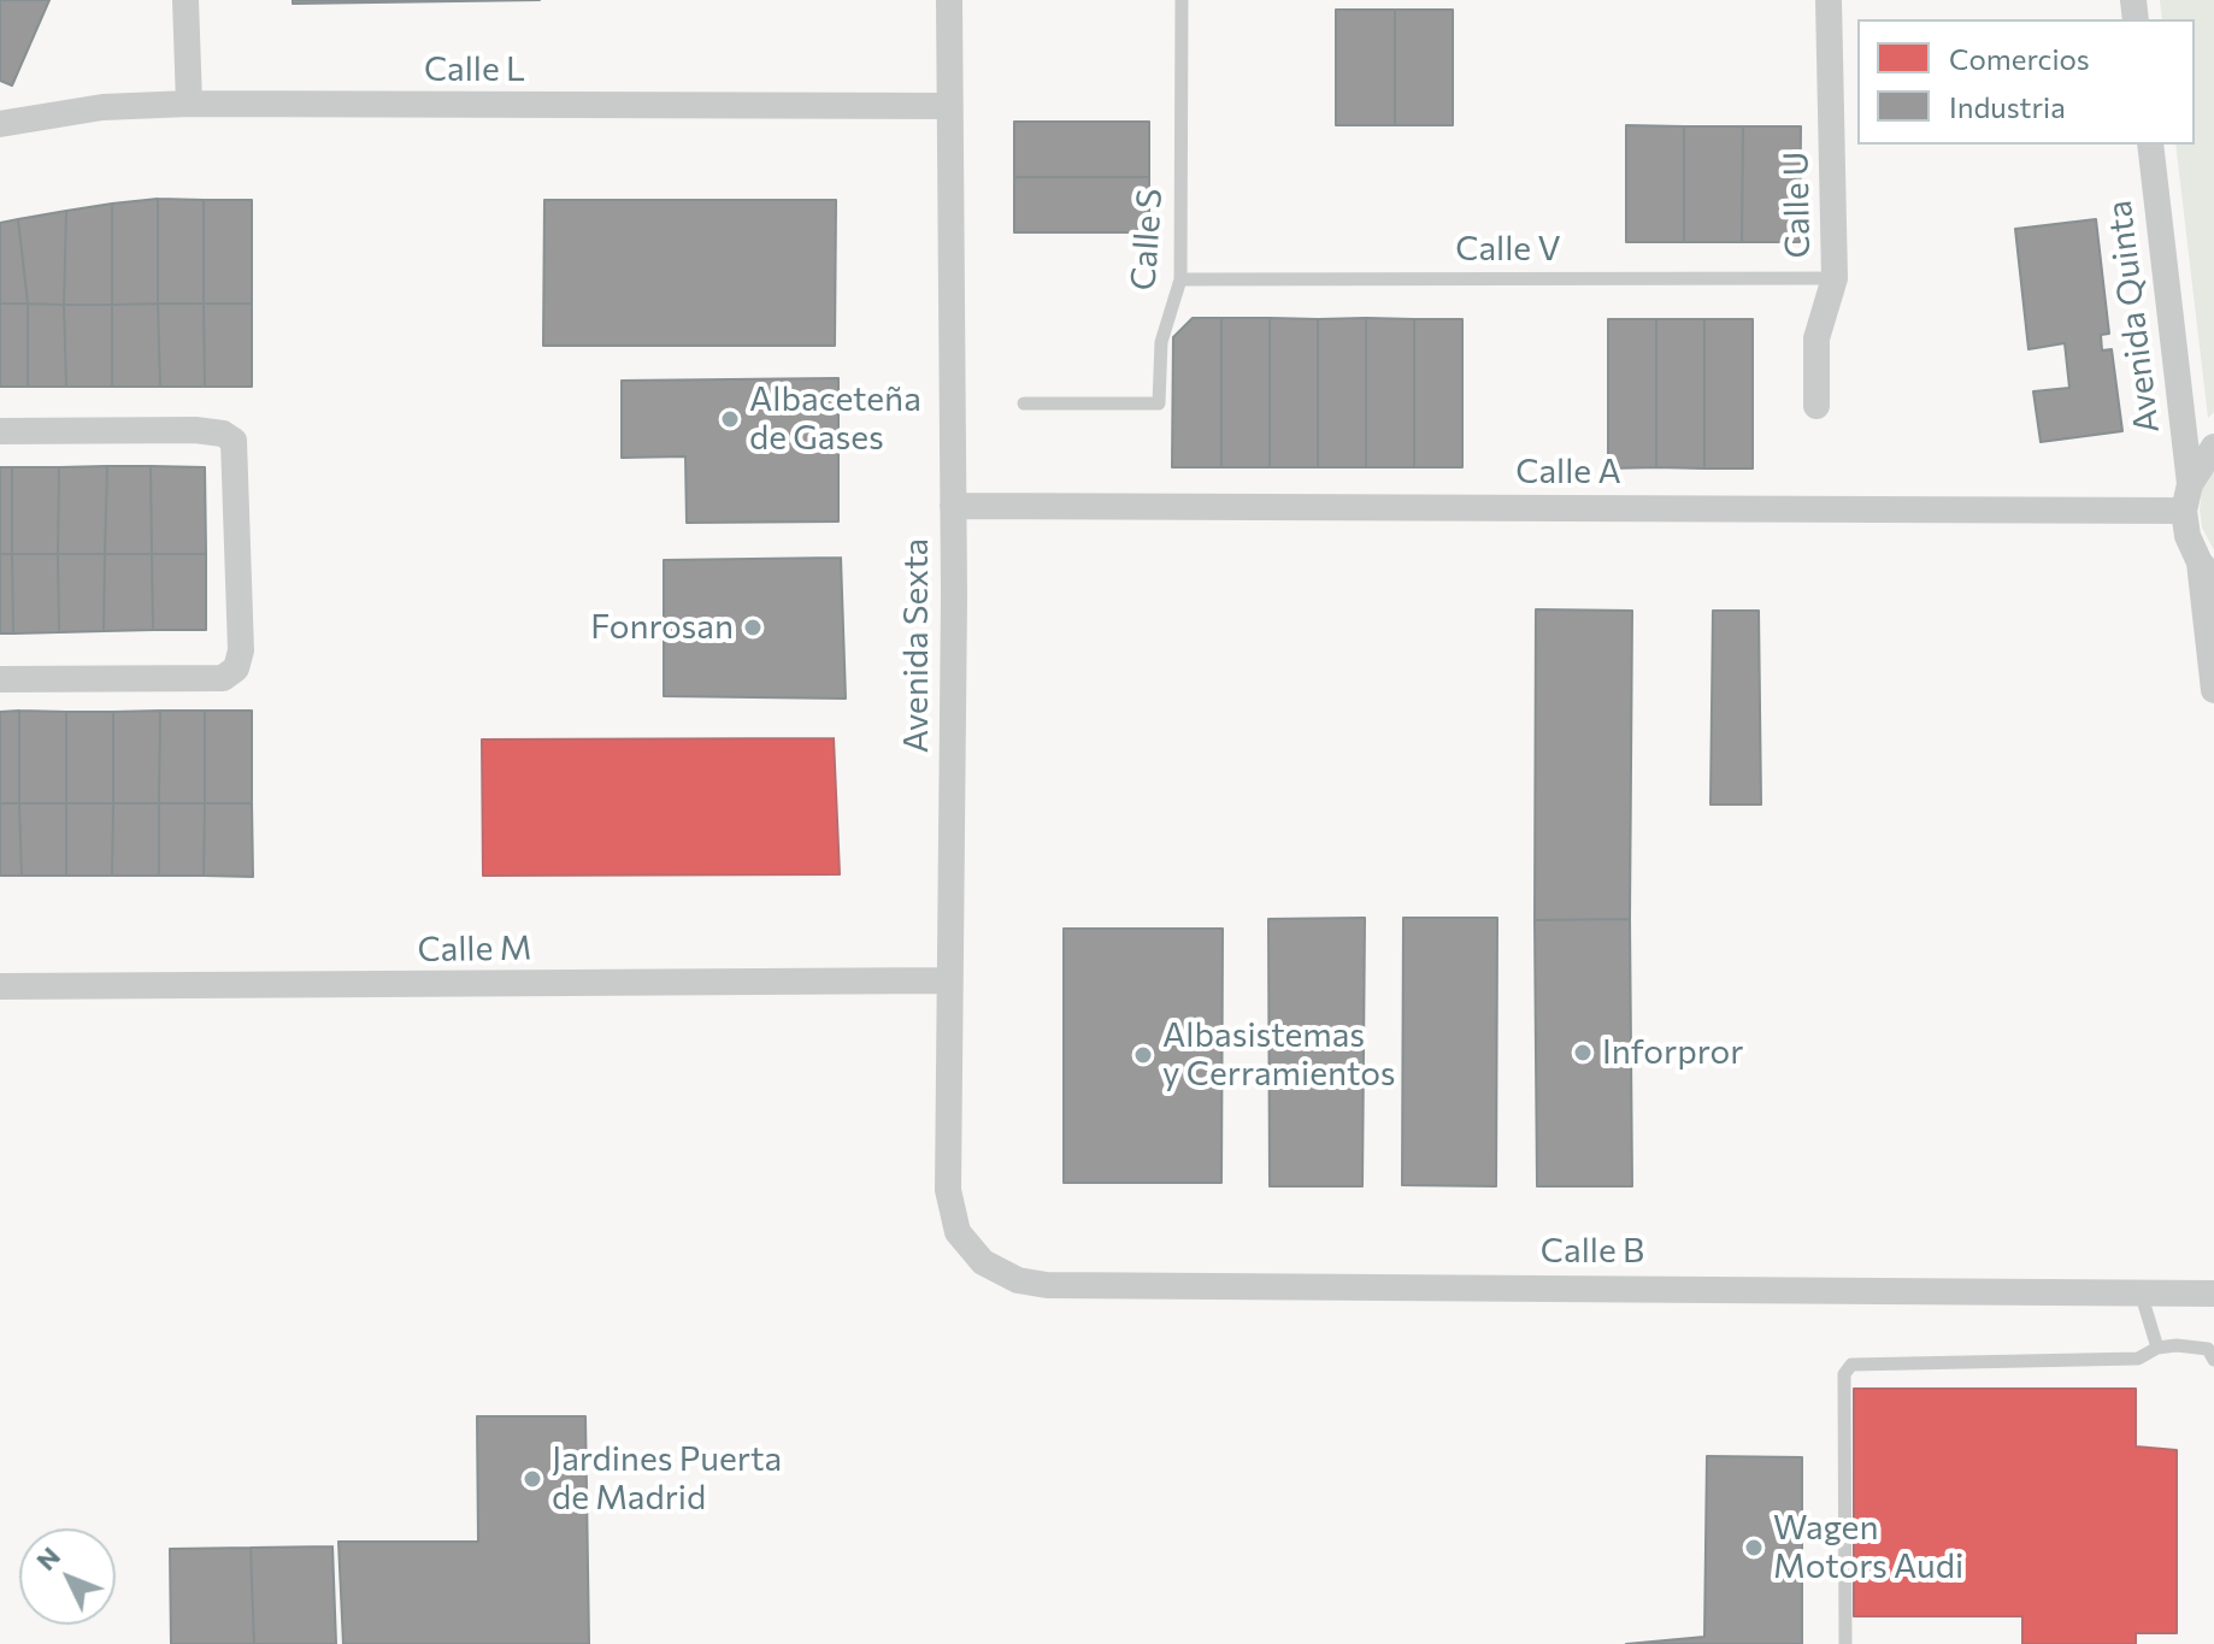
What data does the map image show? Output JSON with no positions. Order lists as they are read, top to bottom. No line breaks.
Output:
{"streets":{"street":["Calle L","Calle U","Avenida Quinta","Calle A","Avenida Sexta","Calle M","Calle B"],"lane":["Calle S","Calle V"]},"crossings":[["Calle L","Avenida Sexta"],["Calle U","Calle V"],["Calle S","Calle V"],["Avenida Quinta","Calle A"],["Calle A","Avenida Sexta"],["Avenida Sexta","Calle M"],["Avenida Sexta","Calle B"]],"places":["Albaceteña de Gases","Fonrosan","Inforpror","Albasistemas y Cerramientos","Jardines Puerta de Madrid","Wagen Motors Audi"],"legend":["Comercios","Industria"],"north":"top left"}
